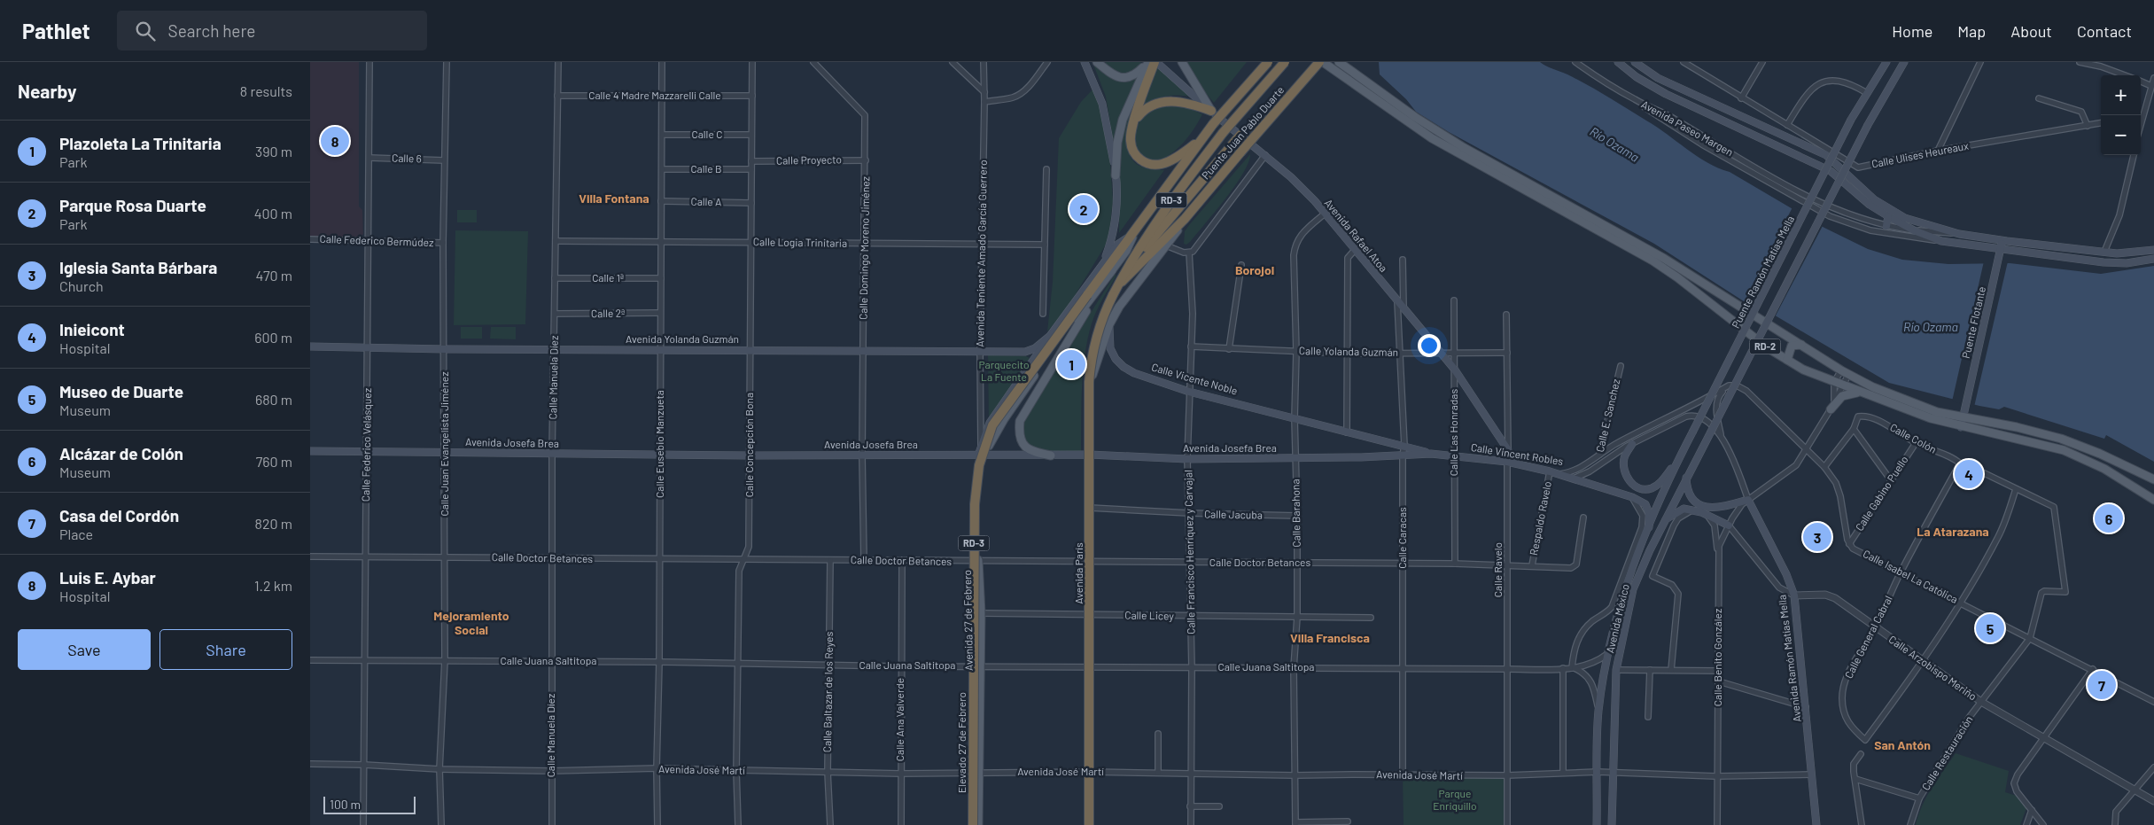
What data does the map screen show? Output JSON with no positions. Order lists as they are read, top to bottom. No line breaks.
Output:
{"streets":{"highway":["Puente Juan Pablo Duarte","RD-3","Elevado 27 de Febrero"],"main road":["Avenida Rafael Atoa","Puente Ramón Matías Mella","Puente Flotante","Avenida Yolanda Guzmán","RD-2","Calle Vicente Noble","Avenida Josefa Brea","Calle Vincent Robles","Calle Ravelo","Avenida París","Avenida México","Avenida 27 de Febrero","Avenida Ramón Matías Mella"],"street":["Calle 4 Madre Mazzarelli Calle","Avenida Paseo Margen","Calle C","Calle Ulises Heureaux","Calle 6","Calle Proyecto","Calle B","Calle A","Calle Federico Bermúdez","Calle Logia Trinitaria","Calle Domingo Moreno Jiménez","Avenida Teniente Amado García Guerrero","Calle 1ª","Calle 2ª","Calle Yolanda Guzmán","Calle Manuela Díez","Calle E. Sanchez","Calle Las Honradas","Calle Colón","Calle Juan Evangelista Jiménez","Calle Eusebio Manzueta","Calle Federico Velásquez","Calle Concepción Bona","Calle Gabino Puello","Calle Barahona","Calle Jacuba","Respaldo Ravelo","Calle Caracas","Calle Francisco Henríquez y Carvajal","Calle Doctor Betances","Calle Isabel La Católica","Calle Licey","Calle General Cabral","Calle Benito González","Calle Juana Saltitopa","Calle Arzobispo Meriño","Calle Baltazar de los Reyes","Calle Ana Valverde","Calle Restauración","Avenida José Martí"]},"crossings":[["Calle 4 Madre Mazzarelli Calle","Calle Manuela Díez"],["Calle 4 Madre Mazzarelli Calle","Calle Eusebio Manzueta"],["Calle 4 Madre Mazzarelli Calle","Calle Concepción Bona"],["Puente Juan Pablo Duarte","RD-3"],["Calle C","Calle Eusebio Manzueta"],["Calle C","Calle Concepción Bona"],["Calle 6","Calle Juan Evangelista Jiménez"],["Calle 6","Calle Federico Velásquez"],["Calle Proyecto","Calle Domingo Moreno Jiménez"],["Calle Proyecto","Calle Concepción Bona"],["Calle B","Calle Eusebio Manzueta"],["Calle B","Calle Concepción Bona"],["RD-3","Avenida París"],["RD-3","Elevado 27 de Febrero"],["Calle A","Calle Eusebio Manzueta"],["Calle A","Calle Concepción Bona"],["Avenida Rafael Atoa","Calle Yolanda Guzmán"],["Avenida Rafael Atoa","Calle Las Honradas"],["Avenida Rafael Atoa","Calle Barahona"],["Avenida Rafael Atoa","Calle Caracas"],["Avenida Rafael Atoa","Calle Ravelo"],["Calle Federico Bermúdez","Calle Juan Evangelista Jiménez"],["Calle Federico Bermúdez","Calle Federico Velásquez"],["Calle Logia Trinitaria","Calle Domingo Moreno Jiménez"],["Calle Logia Trinitaria","Avenida Teniente Amado García Guerrero"],["Calle Logia Trinitaria","Calle Manuela Díez"],["Calle Logia Trinitaria","Calle Eusebio Manzueta"],["Calle Logia Trinitaria","Calle Concepción Bona"],["Calle Domingo Moreno Jiménez","Avenida Yolanda Guzmán"],["Calle Domingo Moreno Jiménez","Avenida Josefa Brea"],["Calle Domingo Moreno Jiménez","Calle Doctor Betances"],["Avenida Teniente Amado García Guerrero","Avenida Yolanda Guzmán"],["Puente Ramón Matías Mella","Avenida México"],["Calle 1ª","Calle Manuela Díez"],["Calle 1ª","Calle Eusebio Manzueta"],["Calle 2ª","Calle Manuela Díez"],["Calle 2ª","Calle Eusebio Manzueta"],["Puente Flotante","RD-2"],["Avenida Yolanda Guzmán","Calle Manuela Díez"],["Avenida Yolanda Guzmán","Calle Juan Evangelista Jiménez"],["Avenida Yolanda Guzmán","Calle Eusebio Manzueta"],["Avenida Yolanda Guzmán","Calle Federico Velásquez"],["Avenida Yolanda Guzmán","Calle Concepción Bona"],["Calle Yolanda Guzmán","Calle Las Honradas"],["Calle Yolanda Guzmán","Calle Barahona"],["Calle Yolanda Guzmán","Calle Caracas"],["Calle Yolanda Guzmán","Calle Francisco Henríquez y Carvajal"],["Calle Yolanda Guzmán","Calle Ravelo"],["Calle Manuela Díez","Avenida Josefa Brea"],["Calle Manuela Díez","Calle Doctor Betances"],["Calle Manuela Díez","Calle Juana Saltitopa"],["Calle Manuela Díez","Avenida José Martí"],["Calle Vicente Noble","Avenida Josefa Brea"],["Calle Vicente Noble","Calle Vincent Robles"],["Calle Vicente Noble","Calle Barahona"],["Calle Vicente Noble","Calle Caracas"],["Calle Vicente Noble","Calle Francisco Henríquez y Carvajal"],["Calle Vicente Noble","Avenida París"],["Calle E. Sanchez","Calle Vincent Robles"],["Calle Las Honradas","Calle Vincent Robles"],["Calle Las Honradas","Calle Doctor Betances"],["Calle Colón","Calle Gabino Puello"],["Calle Colón","Calle General Cabral"],["Avenida Josefa Brea","Calle Juan Evangelista Jiménez"],["Avenida Josefa Brea","Calle Eusebio Manzueta"],["Avenida Josefa Brea","Calle Federico Velásquez"],["Avenida Josefa Brea","Calle Concepción Bona"],["Avenida Josefa Brea","Calle Vincent Robles"],["Avenida Josefa Brea","Calle Barahona"],["Avenida Josefa Brea","Calle Caracas"],["Avenida Josefa Brea","Calle Francisco Henríquez y Carvajal"],["Avenida Josefa Brea","Avenida París"],["Avenida Josefa Brea","Avenida 27 de Febrero"],["Calle Juan Evangelista Jiménez","Calle Doctor Betances"],["Calle Juan Evangelista Jiménez","Calle Juana Saltitopa"],["Calle Juan Evangelista Jiménez","Avenida José Martí"],["Calle Eusebio Manzueta","Calle Doctor Betances"],["Calle Eusebio Manzueta","Calle Juana Saltitopa"],["Calle Eusebio Manzueta","Avenida José Martí"],["Calle Federico Velásquez","Calle Doctor Betances"],["Calle Federico Velásquez","Calle Juana Saltitopa"],["Calle Federico Velásquez","Avenida José Martí"],["Calle Concepción Bona","Calle Doctor Betances"],["Calle Concepción Bona","Calle Juana Saltitopa"],["Calle Concepción Bona","Avenida José Martí"],["Calle Vincent Robles","Respaldo Ravelo"],["Calle Vincent Robles","Calle Ravelo"],["Calle Vincent Robles","Avenida México"],["Calle Gabino Puello","Calle Isabel La Católica"],["Calle Barahona","Calle Jacuba"],["Calle Barahona","Calle Doctor Betances"],["Calle Barahona","Calle Licey"],["Calle Barahona","Calle Juana Saltitopa"],["Calle Barahona","Avenida José Martí"],["Calle Jacuba","Calle Francisco Henríquez y Carvajal"],["Calle Jacuba","Avenida París"],["Respaldo Ravelo","Calle Doctor Betances"],["Calle Caracas","Calle Doctor Betances"],["Calle Caracas","Calle Juana Saltitopa"],["Calle Caracas","Avenida José Martí"],["Calle Francisco Henríquez y Carvajal","Calle Doctor Betances"],["Calle Francisco Henríquez y Carvajal","Calle Licey"],["Calle Francisco Henríquez y Carvajal","Calle Juana Saltitopa"],["Calle Francisco Henríquez y Carvajal","Avenida José Martí"],["Calle Doctor Betances","Calle Ravelo"],["Calle Doctor Betances","Avenida París"],["Calle Doctor Betances","Avenida 27 de Febrero"],["Calle Doctor Betances","Calle Baltazar de los Reyes"],["Calle Doctor Betances","Calle Ana Valverde"],["Calle Ravelo","Calle Juana Saltitopa"],["Calle Ravelo","Avenida José Martí"],["Avenida París","Calle Licey"],["Avenida París","Calle Juana Saltitopa"],["Avenida París","Avenida José Martí"],["Calle Isabel La Católica","Calle General Cabral"],["Calle Isabel La Católica","Calle Restauración"],["Calle Licey","Avenida 27 de Febrero"],["Avenida México","Calle Juana Saltitopa"],["Avenida México","Avenida José Martí"],["Avenida 27 de Febrero","Calle Juana Saltitopa"],["Avenida 27 de Febrero","Avenida José Martí"],["Calle General Cabral","Calle Arzobispo Meriño"],["Calle Benito González","Avenida Ramón Matías Mella"],["Calle Benito González","Avenida José Martí"],["Avenida Ramón Matías Mella","Calle Arzobispo Meriño"],["Avenida Ramón Matías Mella","Avenida José Martí"],["Calle Juana Saltitopa","Calle Baltazar de los Reyes"],["Calle Juana Saltitopa","Calle Ana Valverde"],["Calle Arzobispo Meriño","Calle Restauración"],["Calle Baltazar de los Reyes","Avenida José Martí"],["Calle Ana Valverde","Avenida José Martí"]],"districts":["Villa Fontana","Borojol","La Atarazana","Mejoramiento Social","Villa Francisca","San Antón"],"water":["Río Ozama"],"parks":["Parquecito La Fuente","Parque Enriquillo"],"scale_bar":"100 m","page":{"header":"Pathlet","search":"Search here","nav":["Home","Map","About","Contact"],"heading":["Nearby","8 results"],"map_buttons":["+","−"],"list":[{"mark":"1","name":"Plazoleta La Trinitaria","note":"Park","value":"390 m"},{"mark":"2","name":"Parque Rosa Duarte","note":"Park","value":"400 m"},{"mark":"3","name":"Iglesia Santa Bárbara","note":"Church","value":"470 m"},{"mark":"4","name":"Inieicont","note":"Hospital","value":"600 m"},{"mark":"5","name":"Museo de Duarte","note":"Museum","value":"680 m"},{"mark":"6","name":"Alcázar de Colón","note":"Museum","value":"760 m"},{"mark":"7","name":"Casa del Cordón","note":"Place","value":"820 m"},{"mark":"8","name":"Luis E. Aybar","note":"Hospital","value":"1.2 km"}],"pins":["8","2","1","4","6","3","5","7"],"buttons":["Save","Share"],"scale":"100 m"}}
